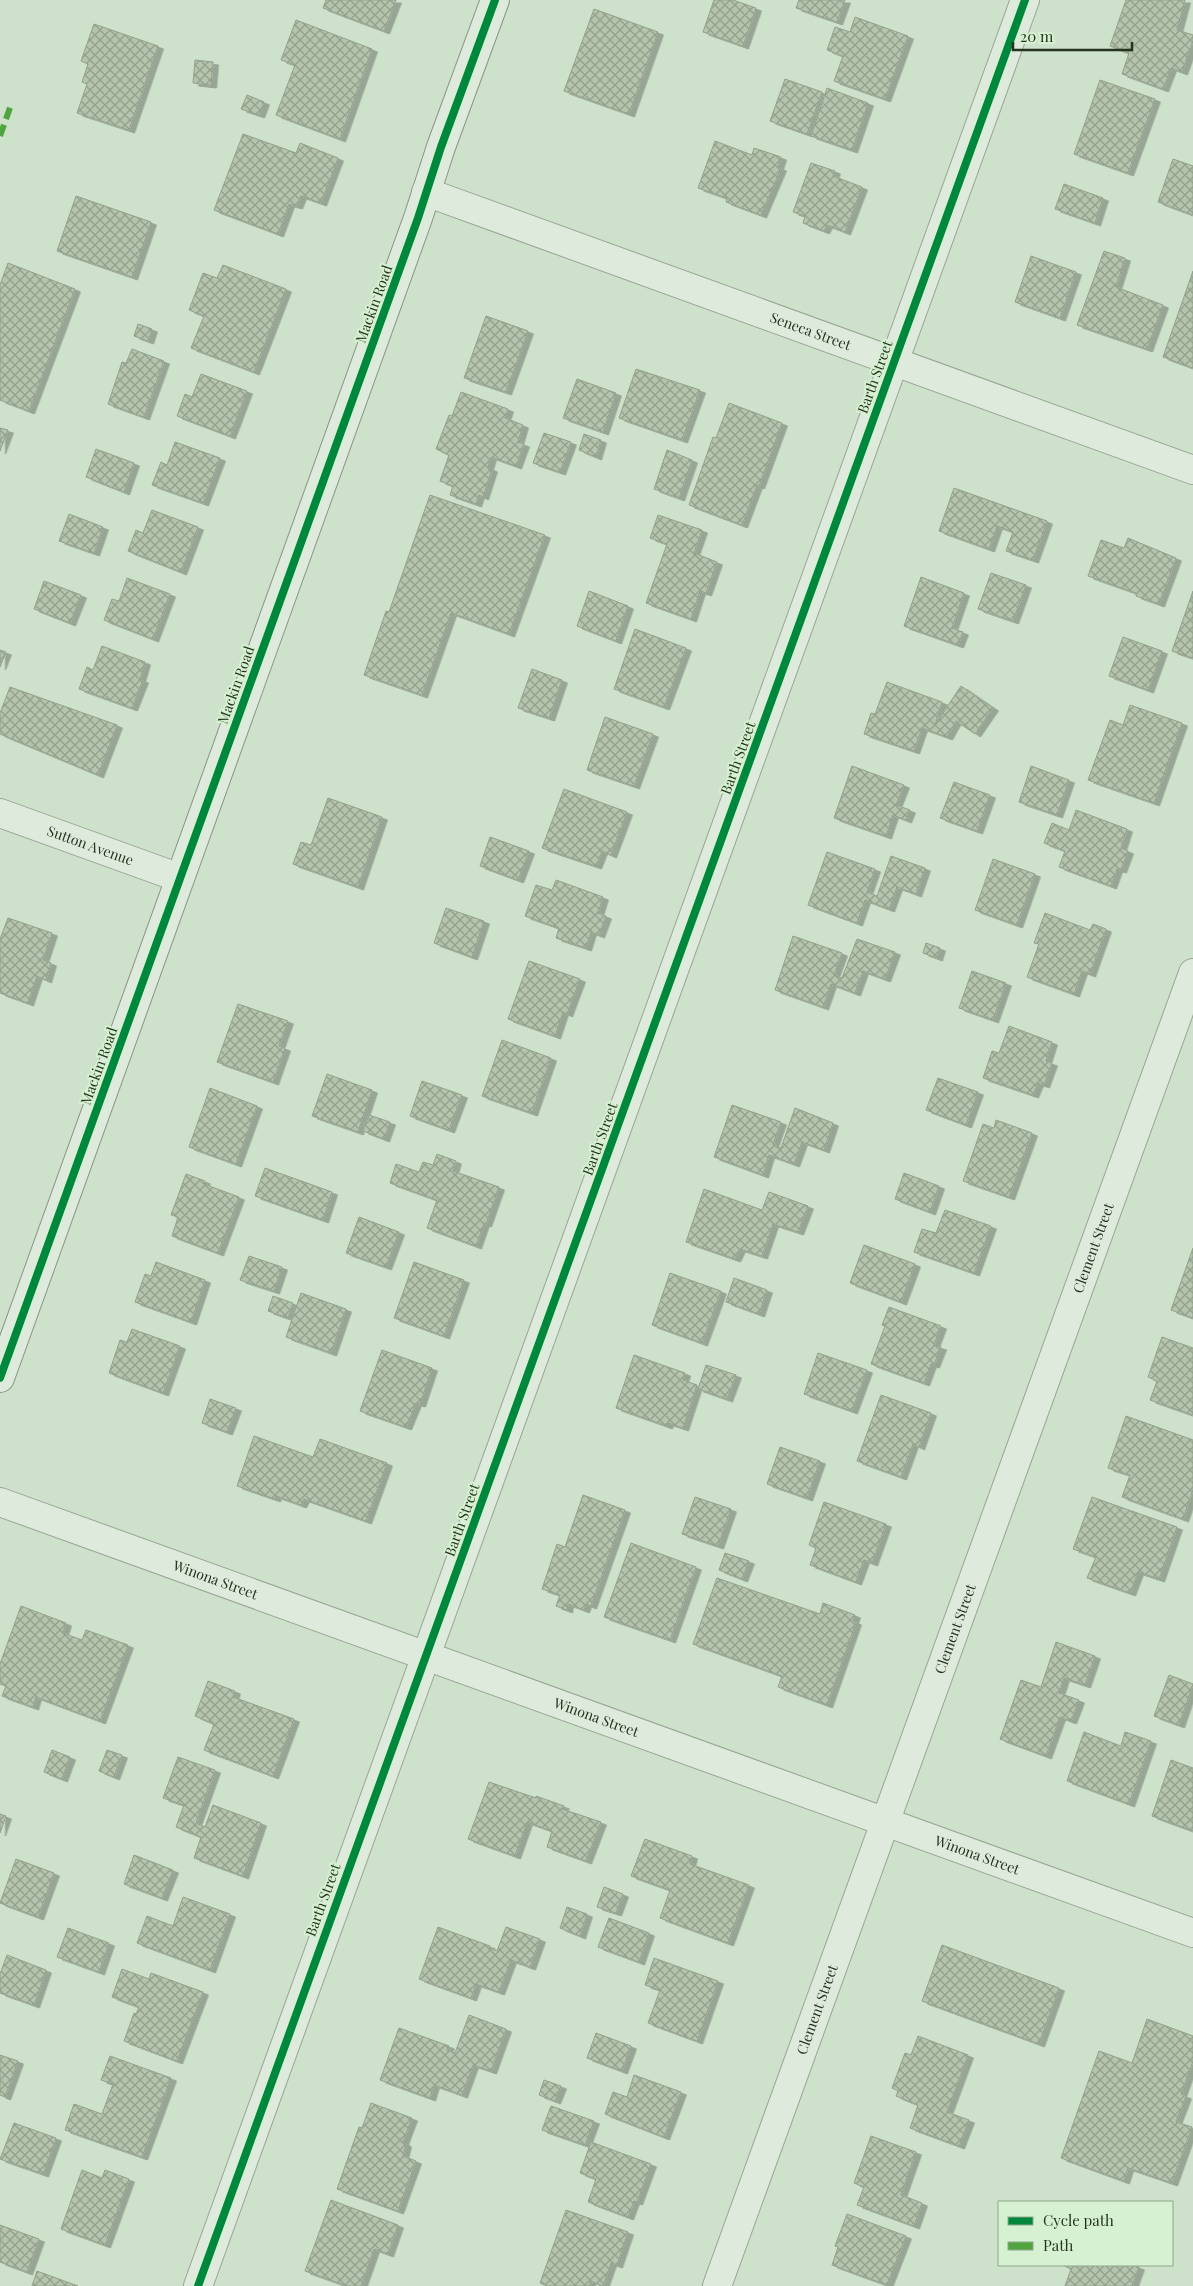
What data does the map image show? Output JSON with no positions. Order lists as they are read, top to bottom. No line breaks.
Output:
{"streets":{"street":["Mackin Road","Seneca Street","Barth Street","Sutton Avenue","Clement Street","Winona Street"]},"crossings":[["Mackin Road","Seneca Street"],["Mackin Road","Sutton Avenue"],["Seneca Street","Barth Street"],["Barth Street","Winona Street"],["Clement Street","Winona Street"]],"legend":["Cycle path","Path"],"scale_bar":"20 m"}
